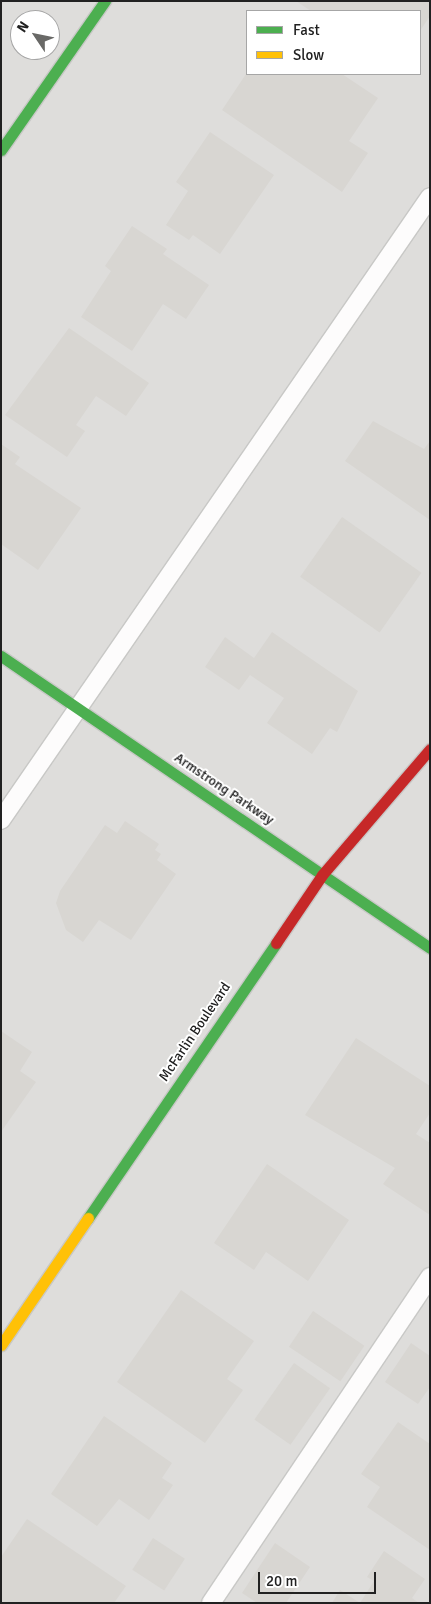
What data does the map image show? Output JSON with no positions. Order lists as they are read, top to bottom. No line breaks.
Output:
{"streets":{"street":["Armstrong Parkway","McFarlin Boulevard"]},"crossings":[["Armstrong Parkway","McFarlin Boulevard"]],"legend":["Fast","Slow"],"scale_bar":"20 m","north":"top left"}
